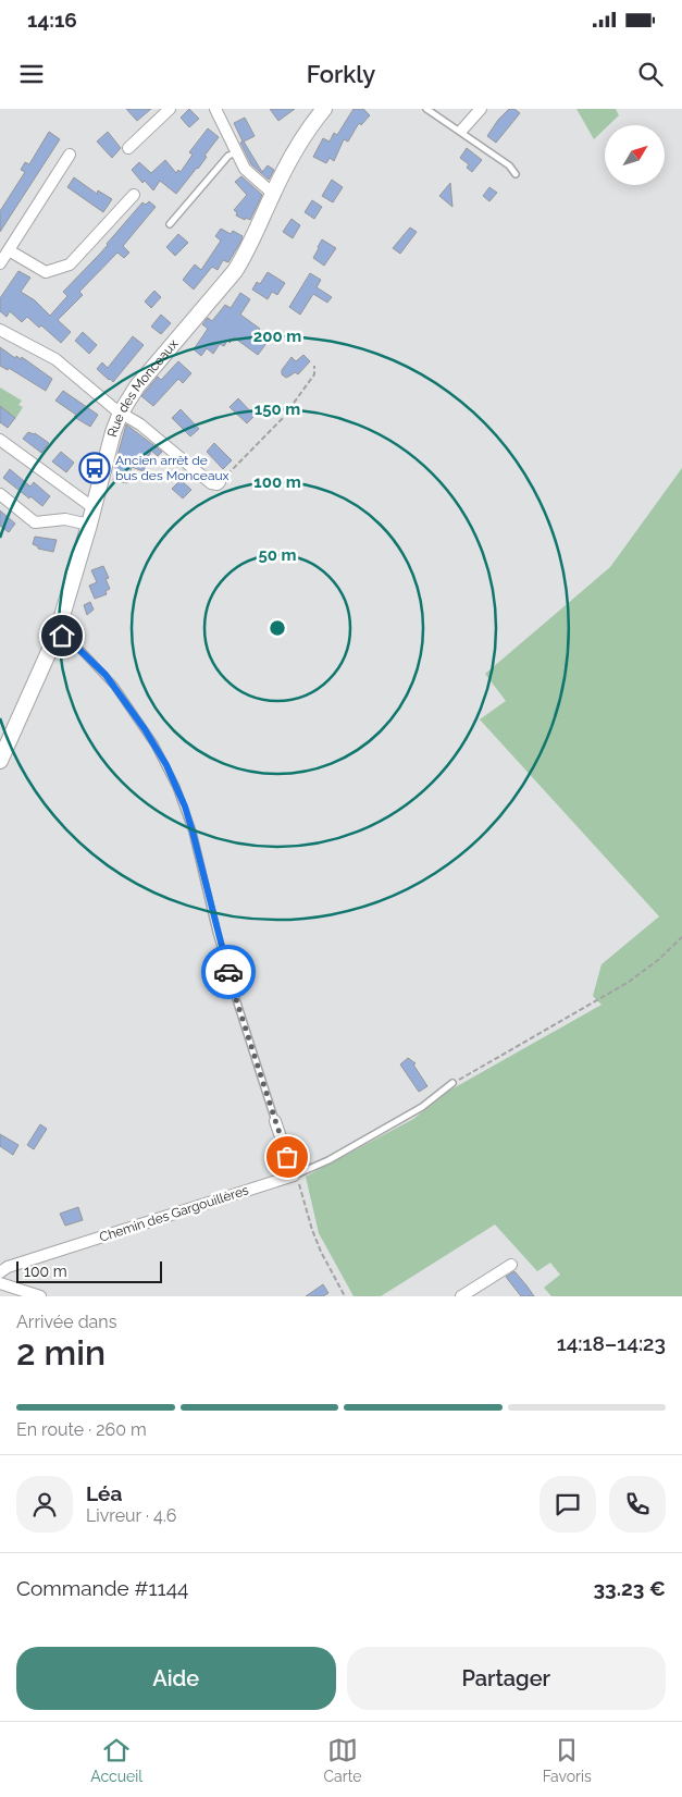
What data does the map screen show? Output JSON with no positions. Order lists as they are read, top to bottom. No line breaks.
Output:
{"streets":{"main road":["Rue des Monceaux"],"street":["Chemin des Gargouillères"]},"places":{"bus stop":["Ancien arrêt de bus des Monceaux"]},"scale_bar":"100 m","north":"top right","page":{"status":"14:16","header":"Forkly","scale":"100 m","heading":["2 min","Arrivée dans","14:18–14:23"],"panel":["Léa","Livreur · 4.6","Commande #1144","33.23 €"],"bar":"En route · 260 m","buttons":["Aide","Partager"],"tabs":["Accueil","Carte","Favoris"]},"rings":["200 m","150 m","100 m","50 m"]}
